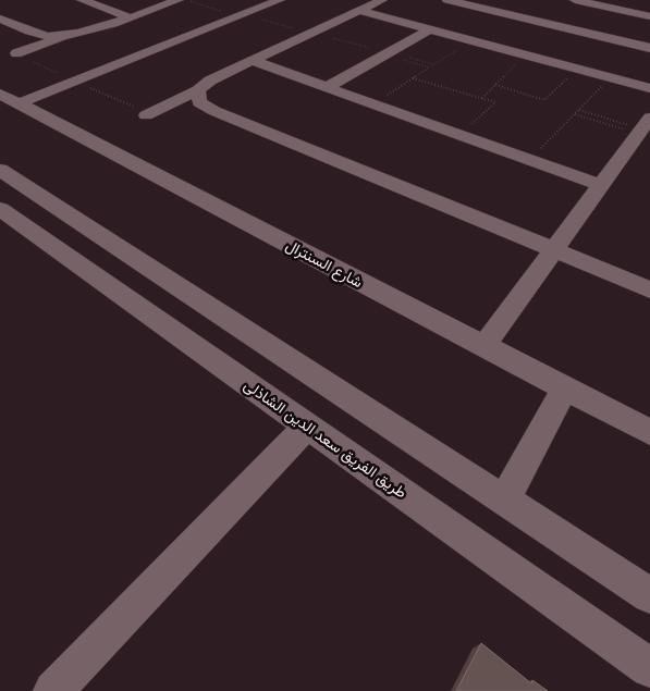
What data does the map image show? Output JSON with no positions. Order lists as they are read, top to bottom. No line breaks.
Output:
{"streets":{"street":["شارع السنترال","طريق الفريق سعد الدين الشاذلى"]}}
